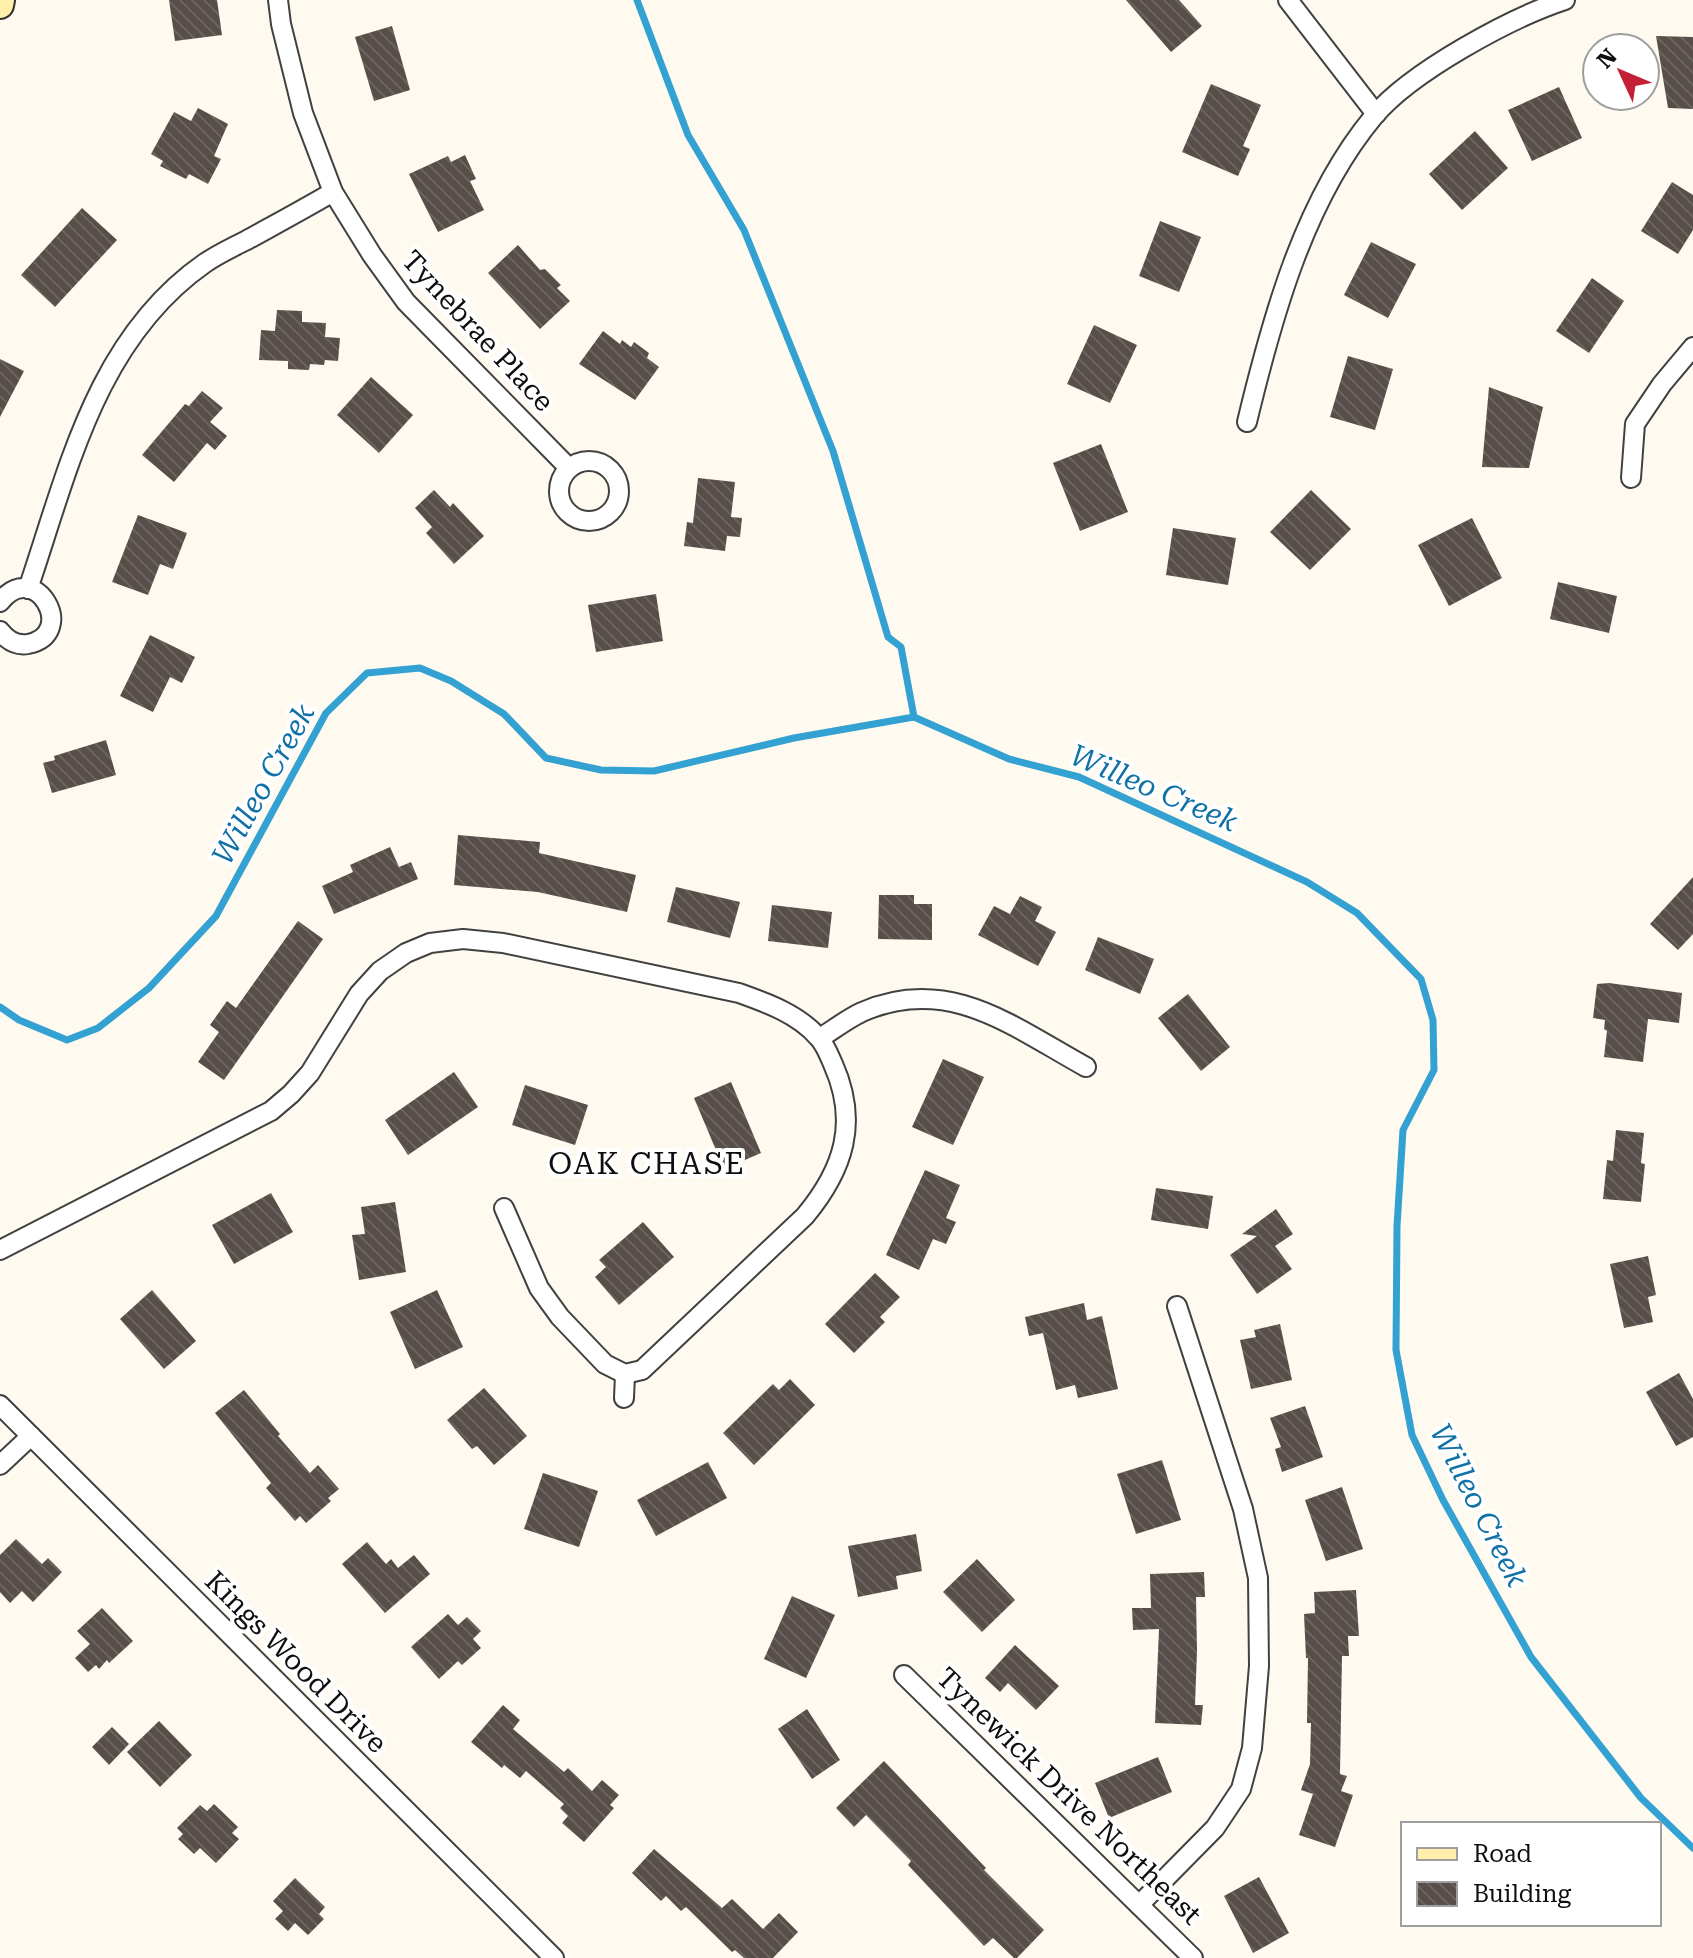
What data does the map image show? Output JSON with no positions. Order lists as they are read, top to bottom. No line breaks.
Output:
{"streets":{"street":["Tynebrae Place","Kings Wood Drive","Tynewick Drive Northeast"]},"districts":["OAK CHASE"],"water":["Willeo Creek"],"legend":["Road","Building"],"north":"top left"}
